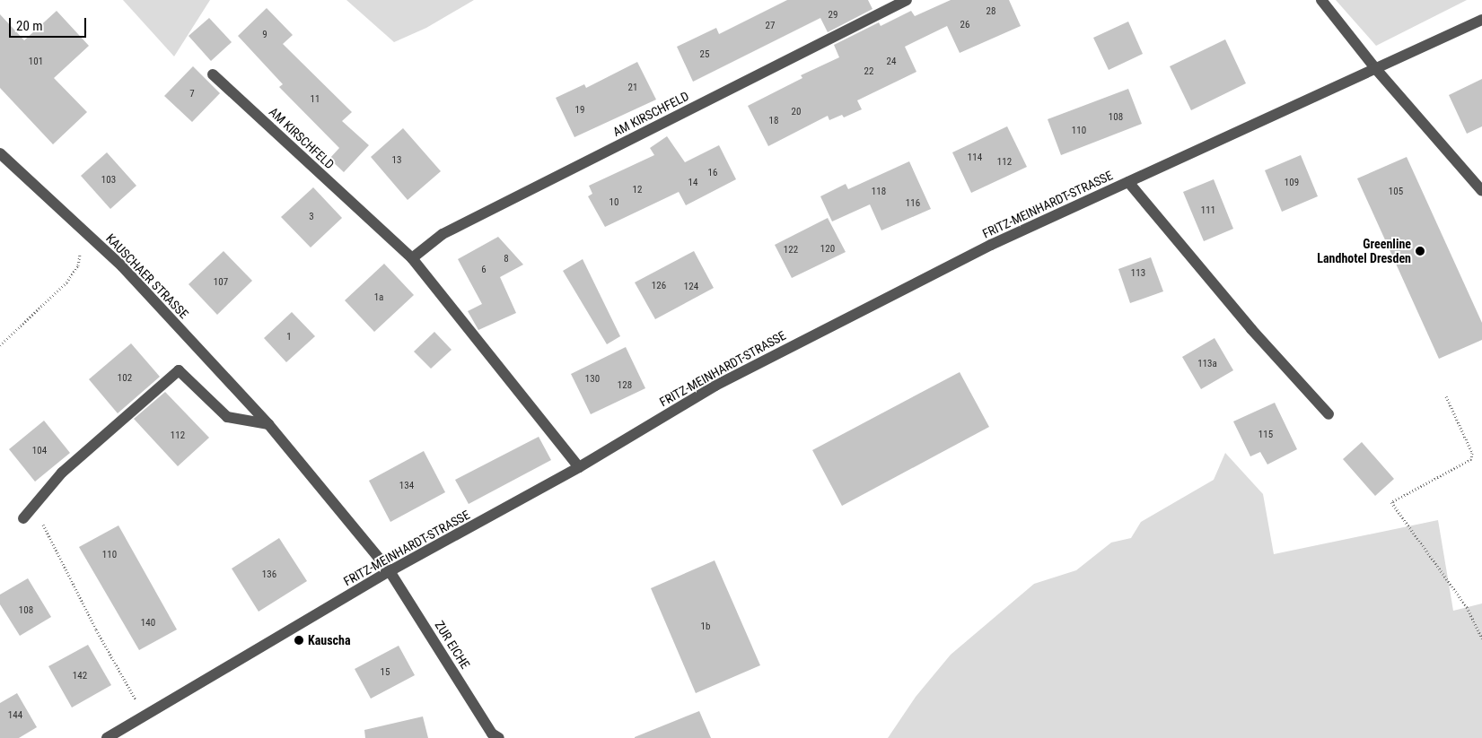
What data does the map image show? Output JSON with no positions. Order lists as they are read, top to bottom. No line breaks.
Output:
{"streets":{"street":["AM KIRSCHFELD","FRITZ-MEINHARDT-STRASSE","KAUSCHAER STRASSE","ZUR EICHE"]},"crossings":[["AM KIRSCHFELD","FRITZ-MEINHARDT-STRASSE"],["FRITZ-MEINHARDT-STRASSE","KAUSCHAER STRASSE"],["FRITZ-MEINHARDT-STRASSE","ZUR EICHE"],["KAUSCHAER STRASSE","ZUR EICHE"]],"places":["Greenline Landhotel Dresden","Kauscha"],"house_numbers":["28","29","26","27","9","25","101","24","22","21","7","11","19","20","108","18","110","114","13","112","16","103","14","109","12","118","105","10","116","111","3","120","122","8","6","113","107","126","124","1a","1","113a","102","130","128","115","112","104","134","110","136","108","140","1b","15","142","144"],"scale_bar":"20 m"}
